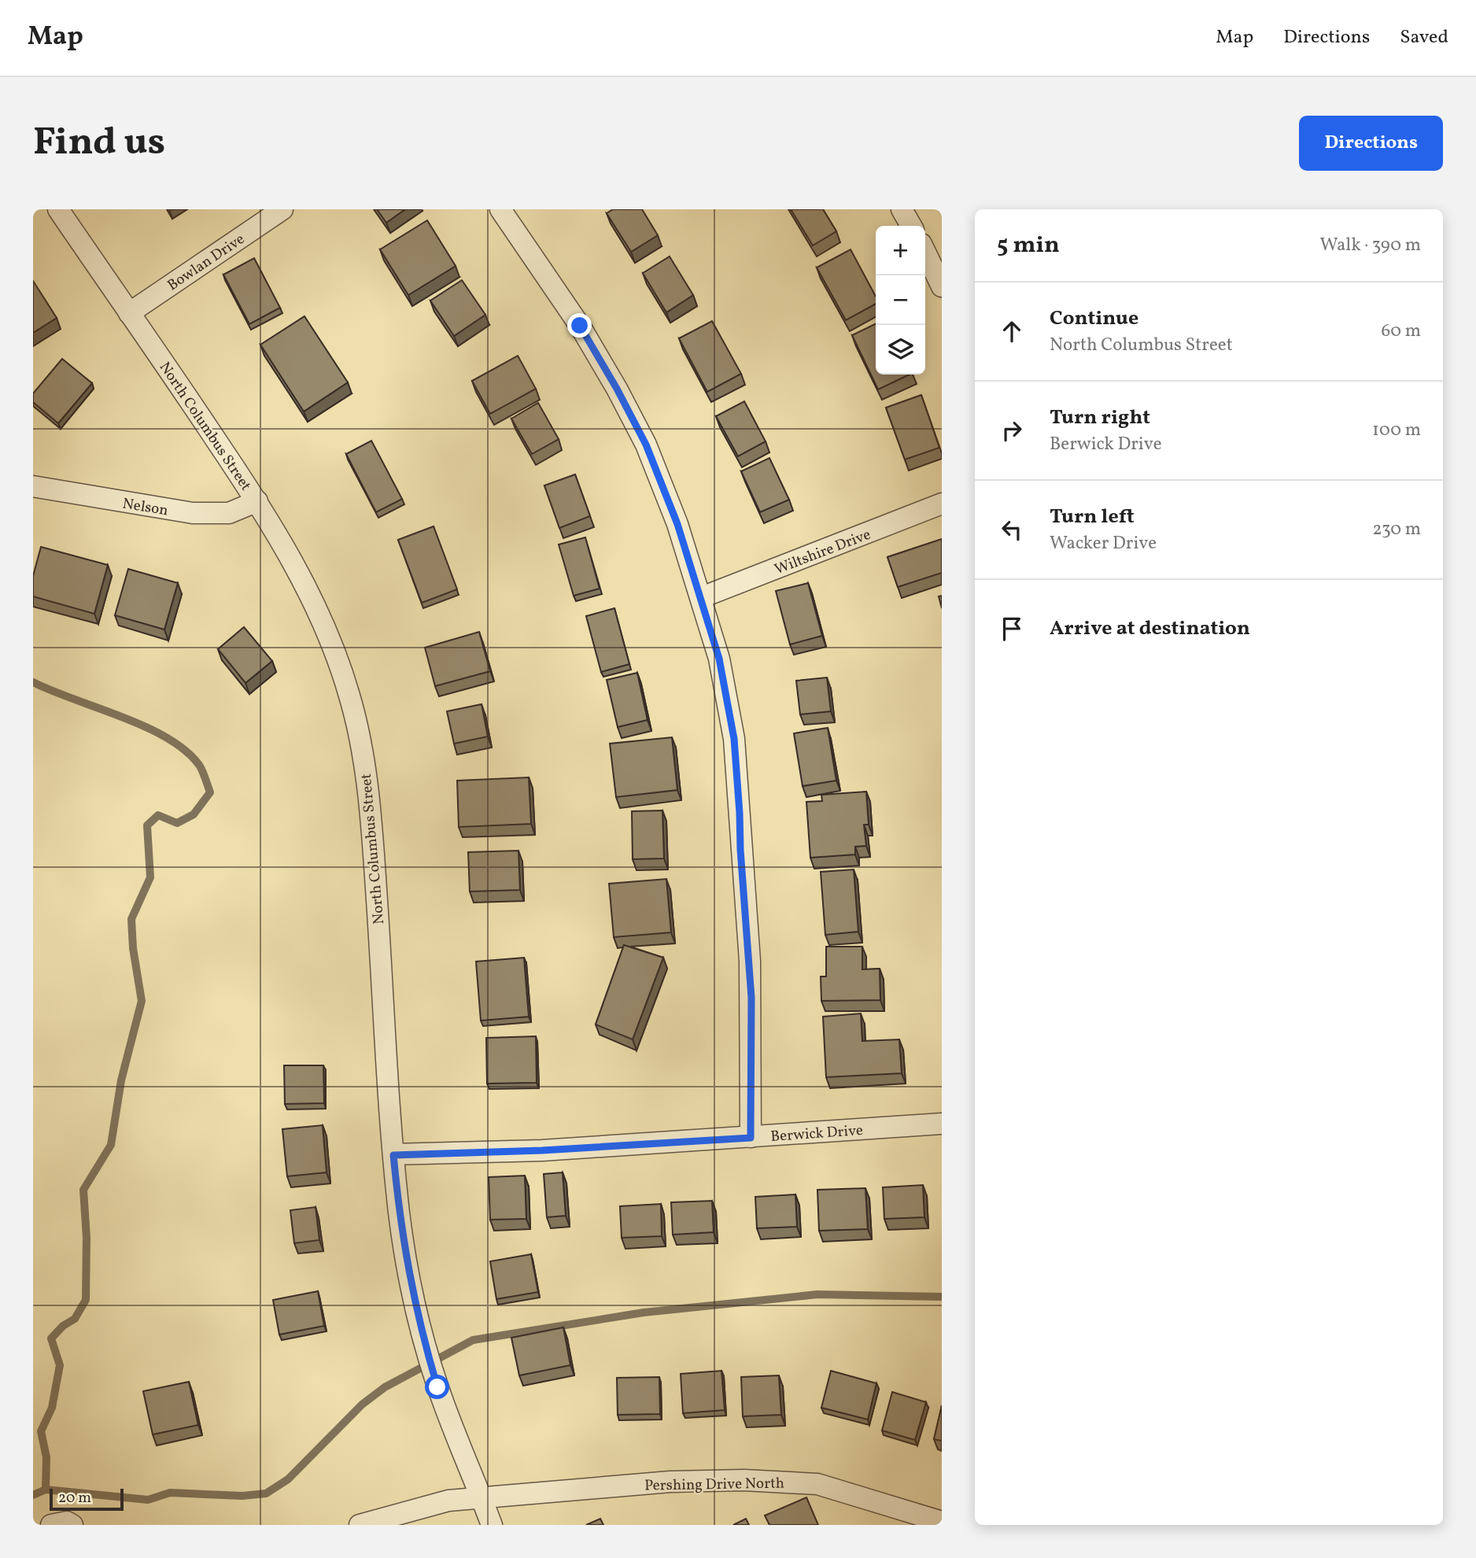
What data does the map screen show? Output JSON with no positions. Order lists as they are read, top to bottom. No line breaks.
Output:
{"streets":{"street":["Bowlan Drive","North Columbus Street","Nelson","Wiltshire Drive","Berwick Drive","Pershing Drive North"]},"crossings":[["Bowlan Drive","North Columbus Street"],["North Columbus Street","Nelson"],["North Columbus Street","Berwick Drive"],["North Columbus Street","Pershing Drive North"]],"scale_bar":"20 m","page":{"header":"Map","nav":["Map","Directions","Saved"],"buttons":"Directions","title":"Find us","heading":["5 min","Walk · 390 m"],"map_buttons":["+","−"],"list":[["Continue","North Columbus Street","60 m"],["Turn right","Berwick Drive","100 m"],["Turn left","Wacker Drive","230 m"],"Arrive at destination"],"scale":"20 m"}}
